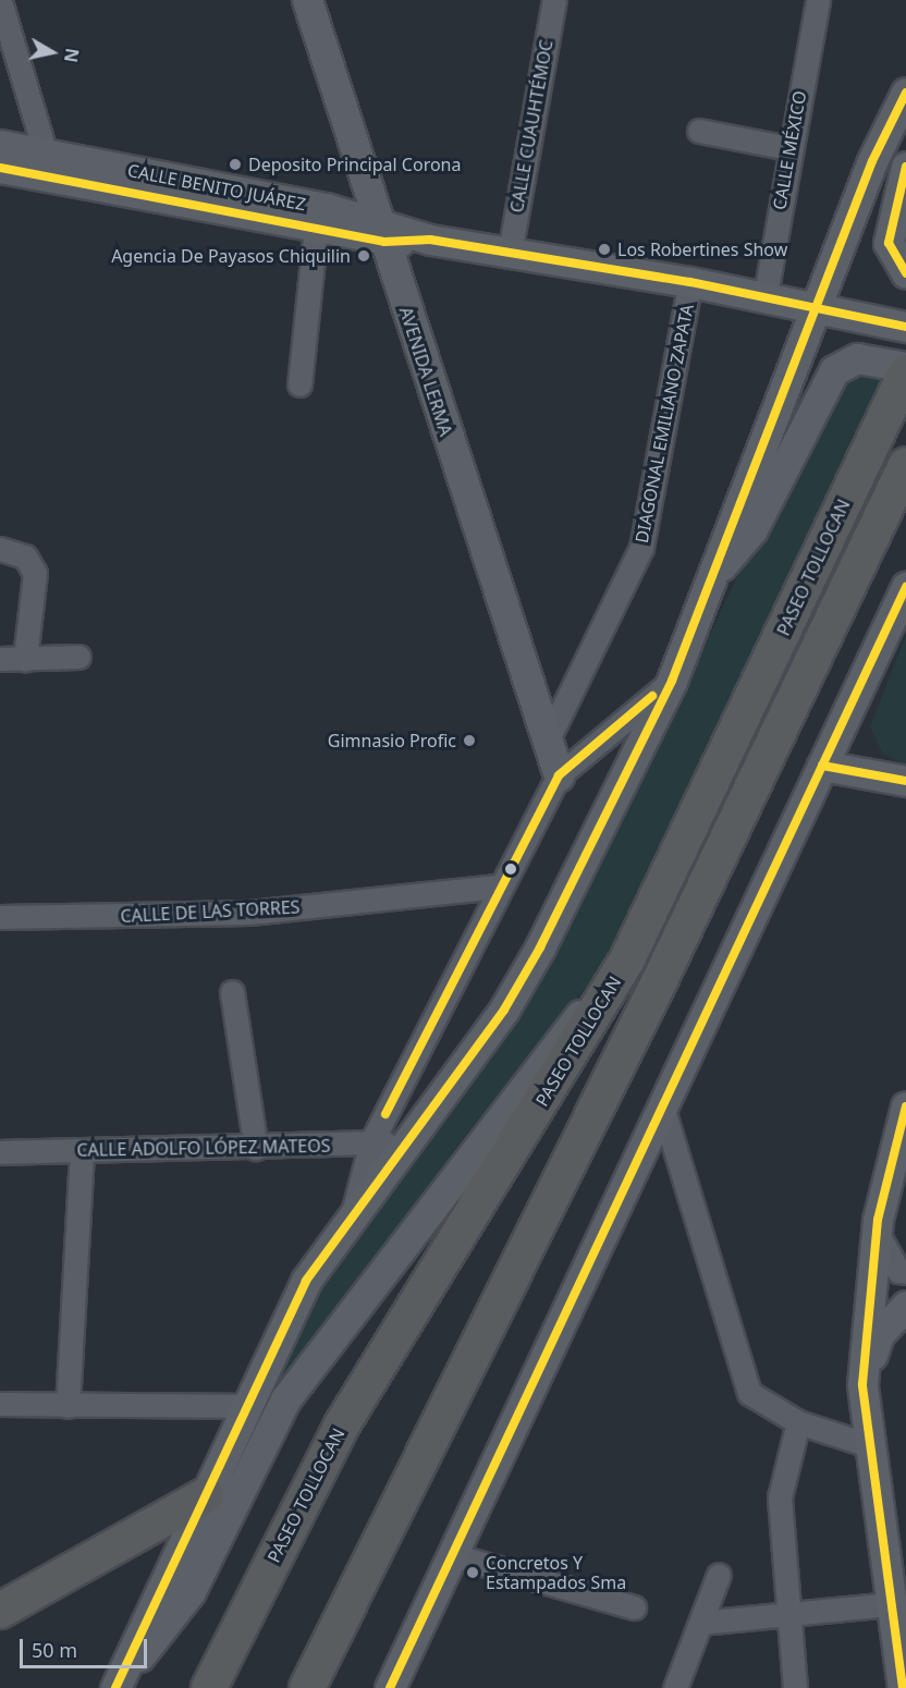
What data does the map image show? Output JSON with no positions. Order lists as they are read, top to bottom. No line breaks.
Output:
{"streets":{"highway":["PASEO TOLLOCAN"],"main road":["CALLE BENITO JUÁREZ","AVENIDA LERMA"],"street":["CALLE CUAUHTÉMOC","CALLE MÉXICO","DIAGONAL EMILIANO ZAPATA","CALLE DE LAS TORRES","CALLE ADOLFO LÓPEZ MATEOS"]},"crossings":[["CALLE CUAUHTÉMOC","CALLE BENITO JUÁREZ"],["CALLE MÉXICO","CALLE BENITO JUÁREZ"],["CALLE BENITO JUÁREZ","AVENIDA LERMA"],["CALLE BENITO JUÁREZ","DIAGONAL EMILIANO ZAPATA"],["AVENIDA LERMA","DIAGONAL EMILIANO ZAPATA"]],"places":["Deposito Principal Corona","Los Robertines Show","Agencia De Payasos Chiquilin","Gimnasio Profic","Concretos Y Estampados Sma"],"scale_bar":"50 m","north":"right"}
